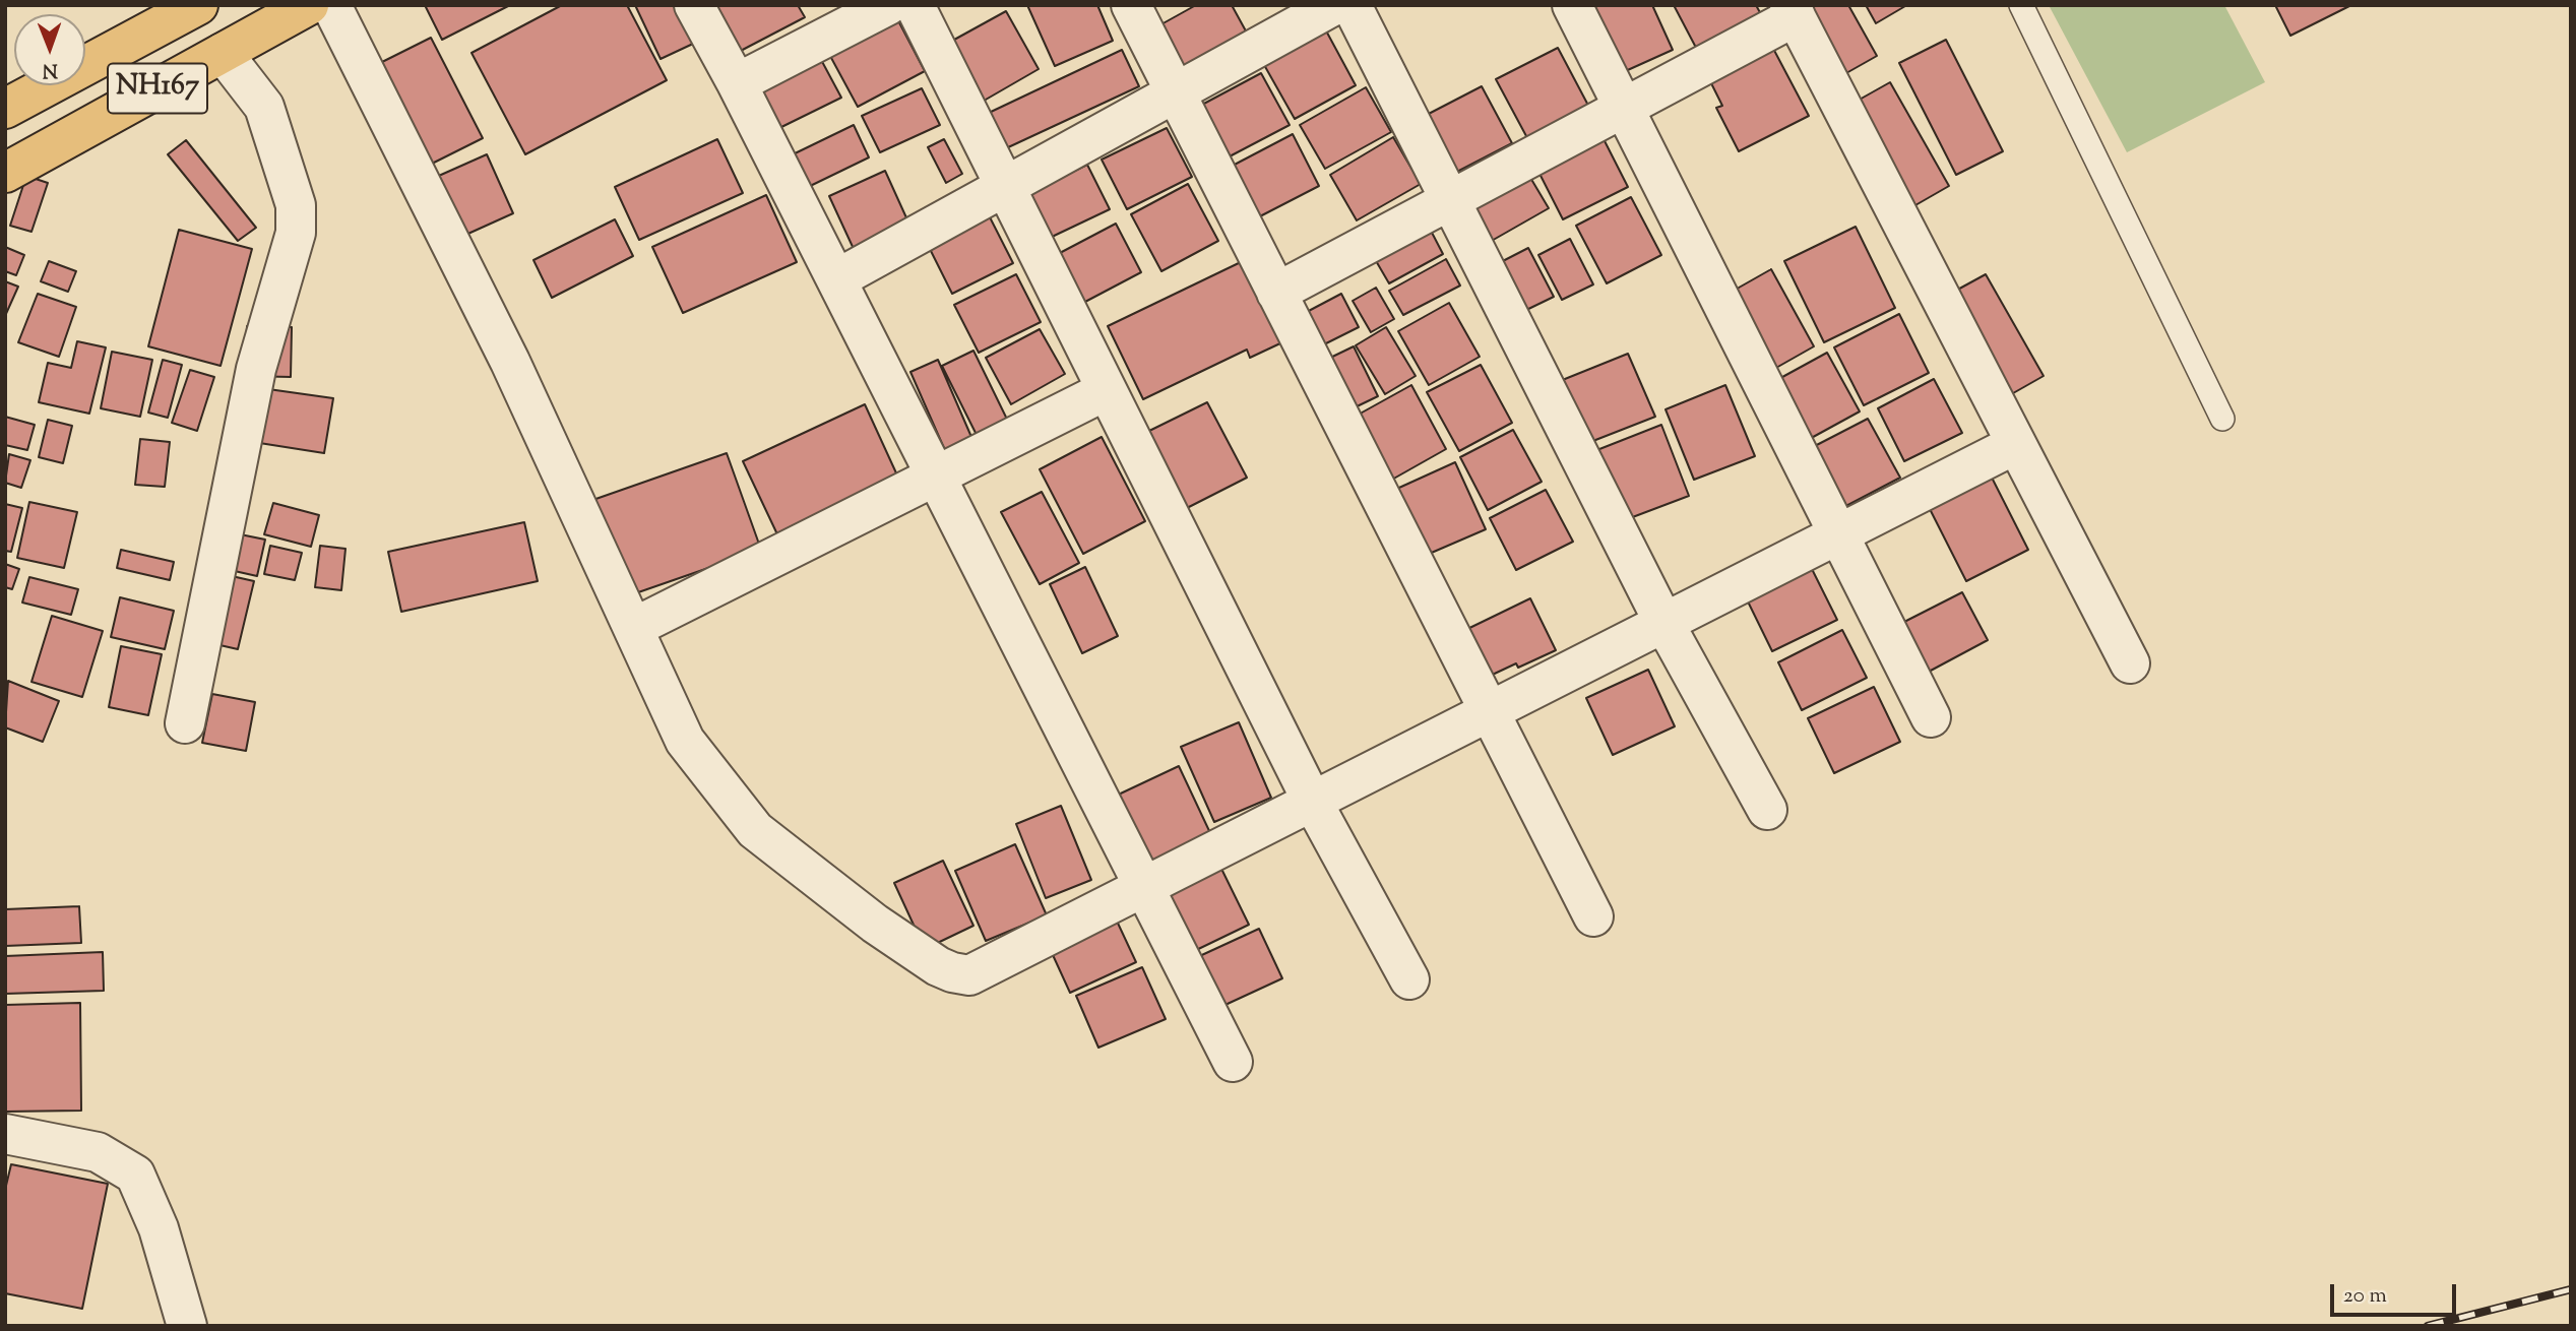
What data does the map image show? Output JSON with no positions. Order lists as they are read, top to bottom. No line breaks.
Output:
{"streets":{"highway":["NH167"]},"scale_bar":"20 m","north":"bottom"}
